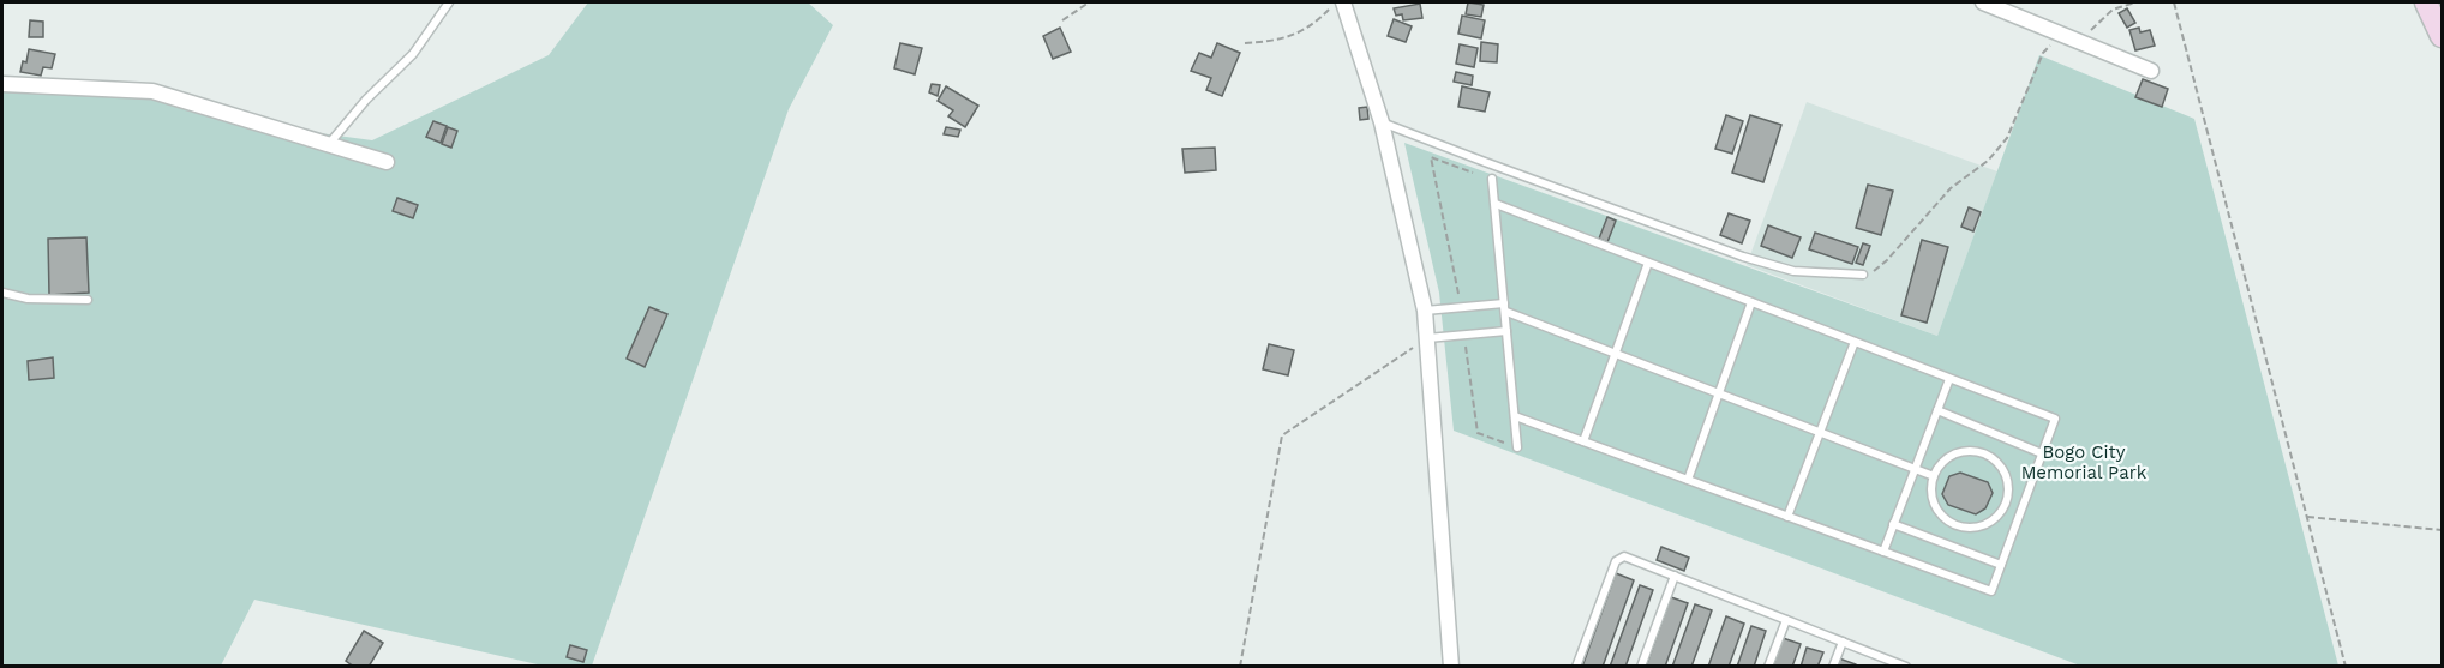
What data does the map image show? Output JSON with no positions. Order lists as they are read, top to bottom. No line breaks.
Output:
{"parks":["Bogo City Memorial Park"]}
